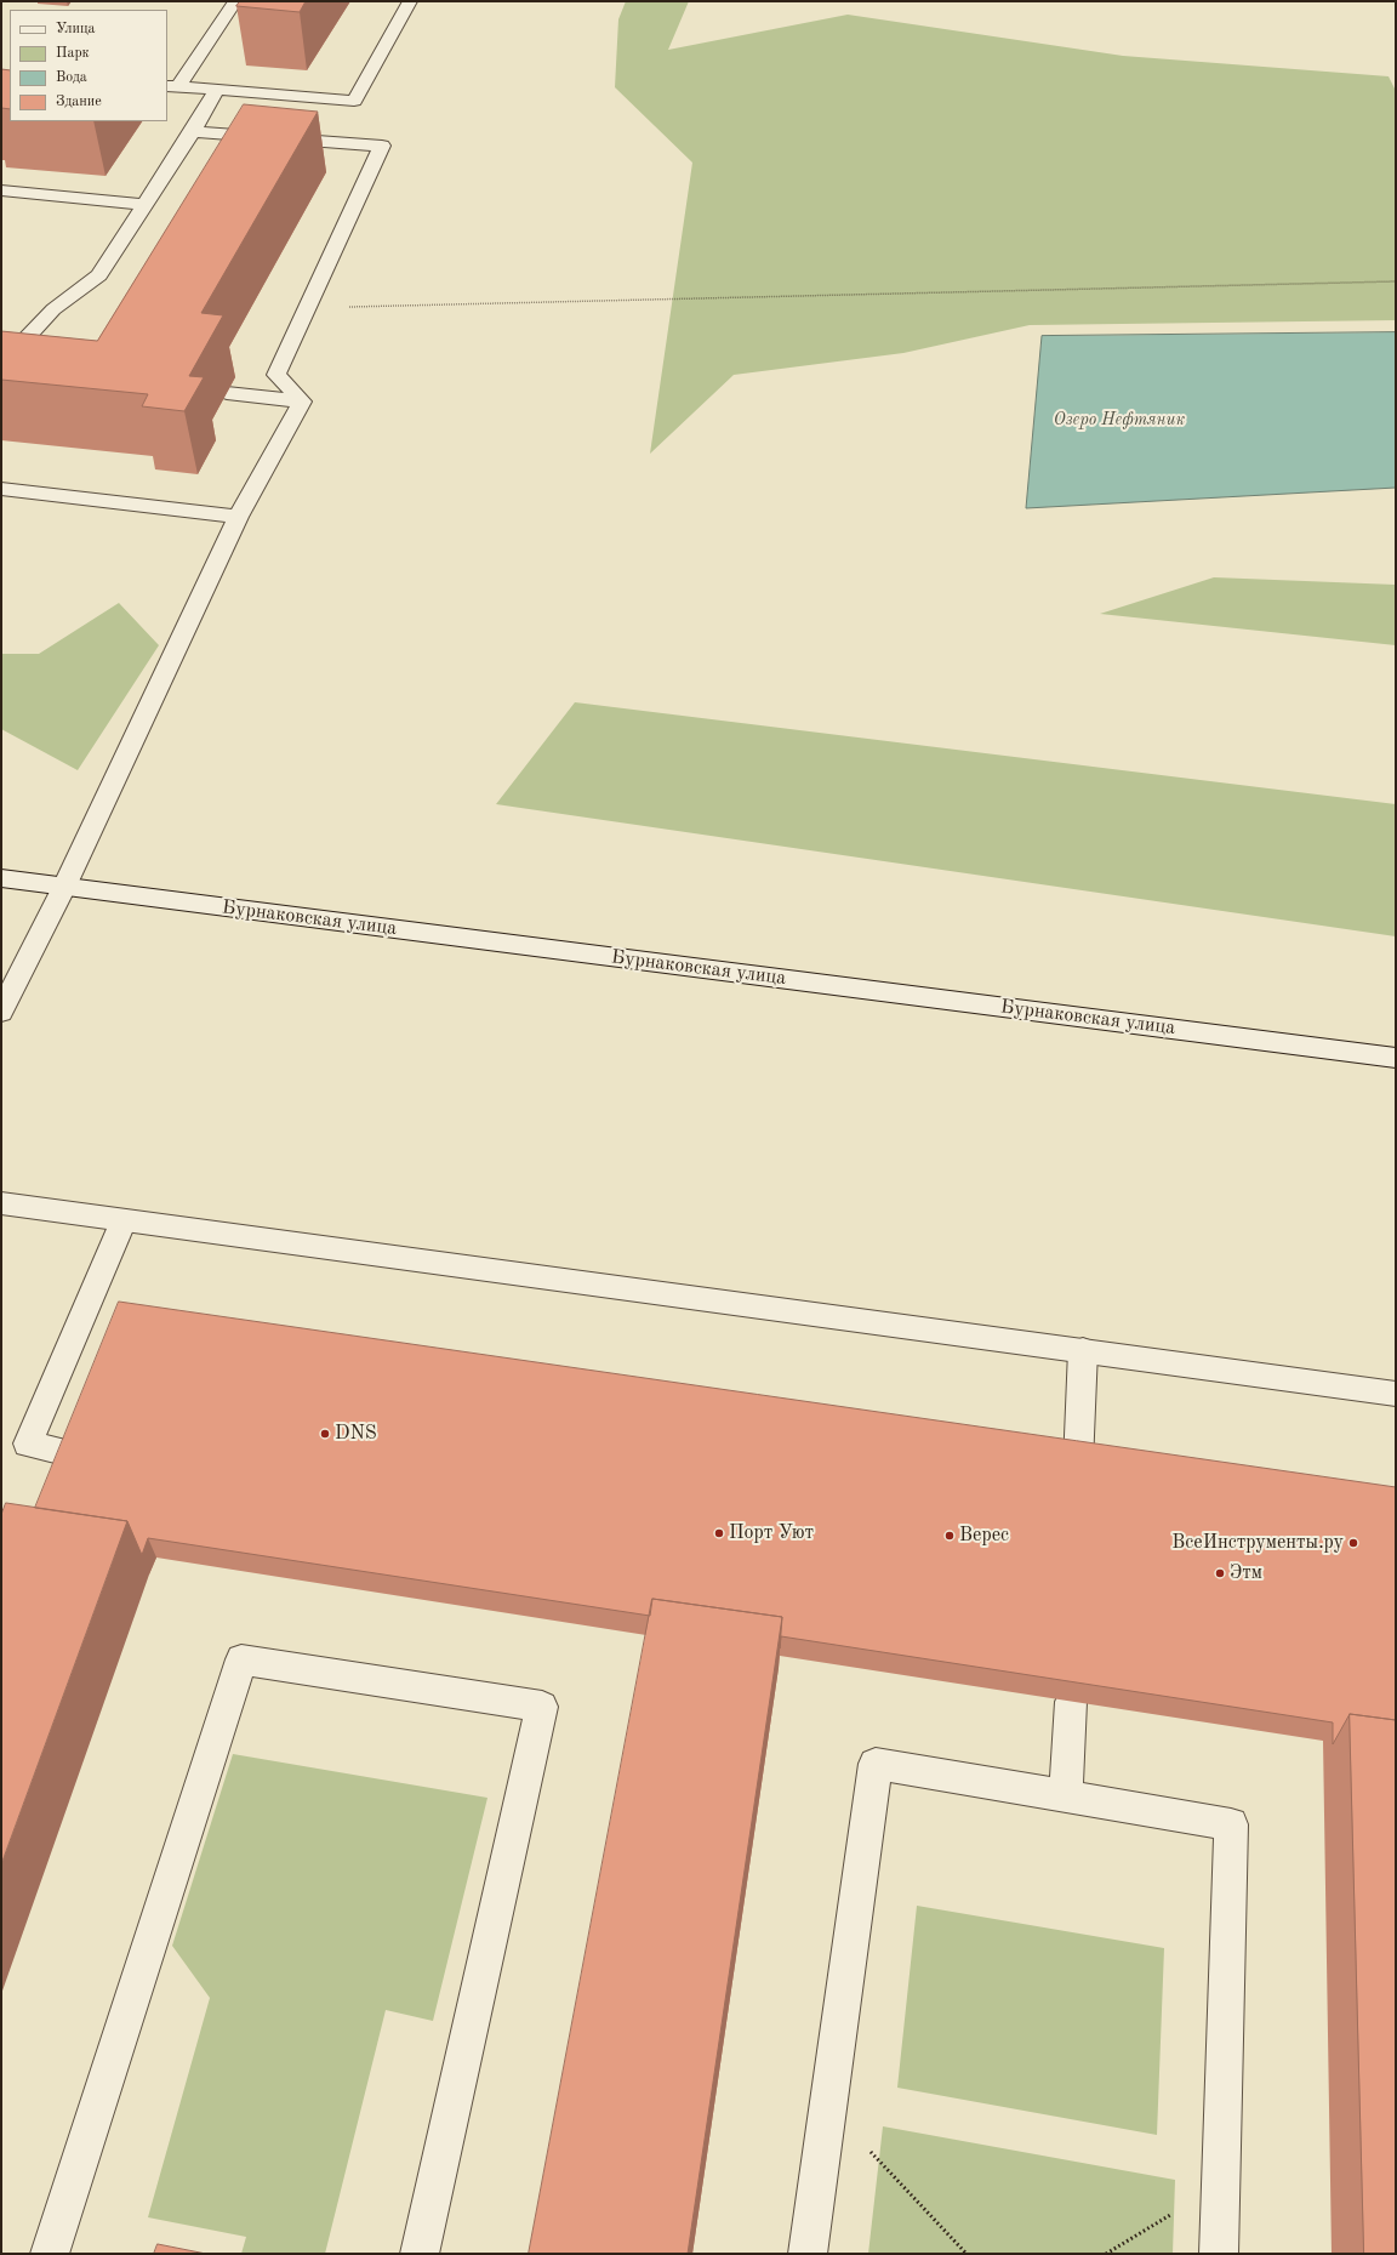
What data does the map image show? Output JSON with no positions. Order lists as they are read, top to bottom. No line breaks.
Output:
{"streets":{"street":["Бурнаковская улица"]},"water":["Озеро Нефтяник"],"places":["DNS","Порт Уют","Верес","ВсеИнструменты.ру","Этм"],"legend":["Улица","Парк","Вода","Здание"]}
